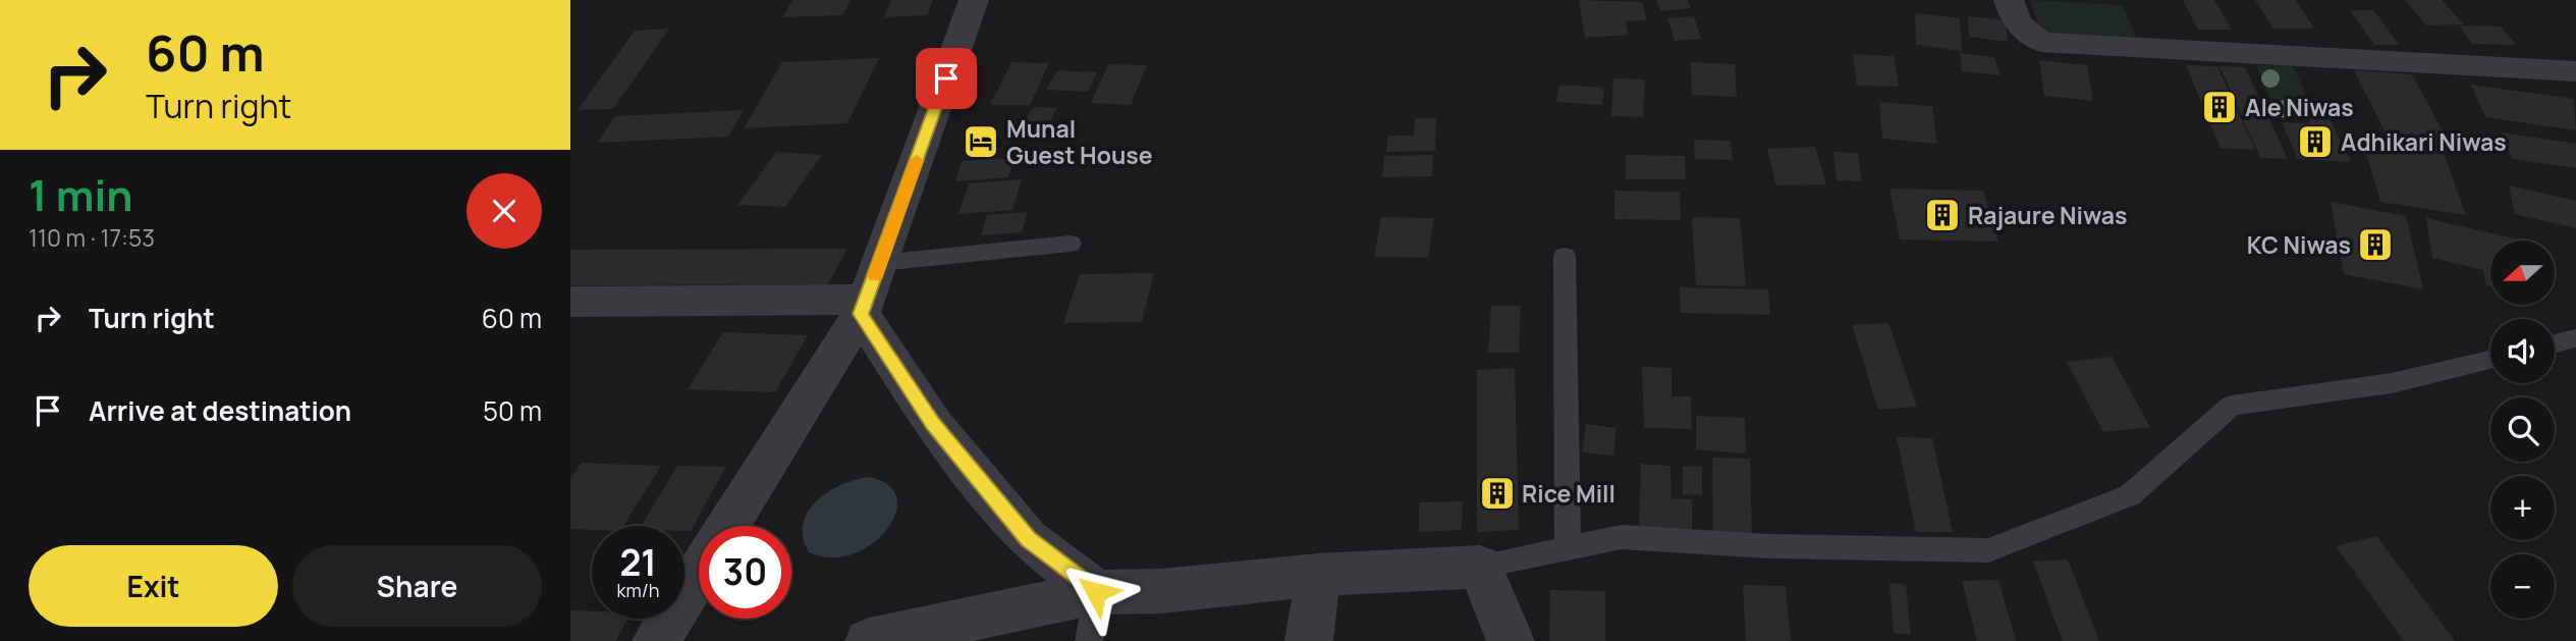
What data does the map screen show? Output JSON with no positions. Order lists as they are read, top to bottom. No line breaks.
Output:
{"places":{"building":["Ale Niwas","Adhikari Niwas","Rajaure Niwas","KC Niwas","Rice Mill"],"hotel":["Munal Guest House"]},"north":"left","page":{"turn":["60 m","Turn right"],"heading":["1 min","110 m · 17:53"],"map_buttons":["+","−"],"list":[{"name":"Turn right","value":"60 m"},{"name":"Arrive at destination","value":"50 m"}],"speed":"21 km/h","limit":"30","buttons":["Exit","Share"]}}
